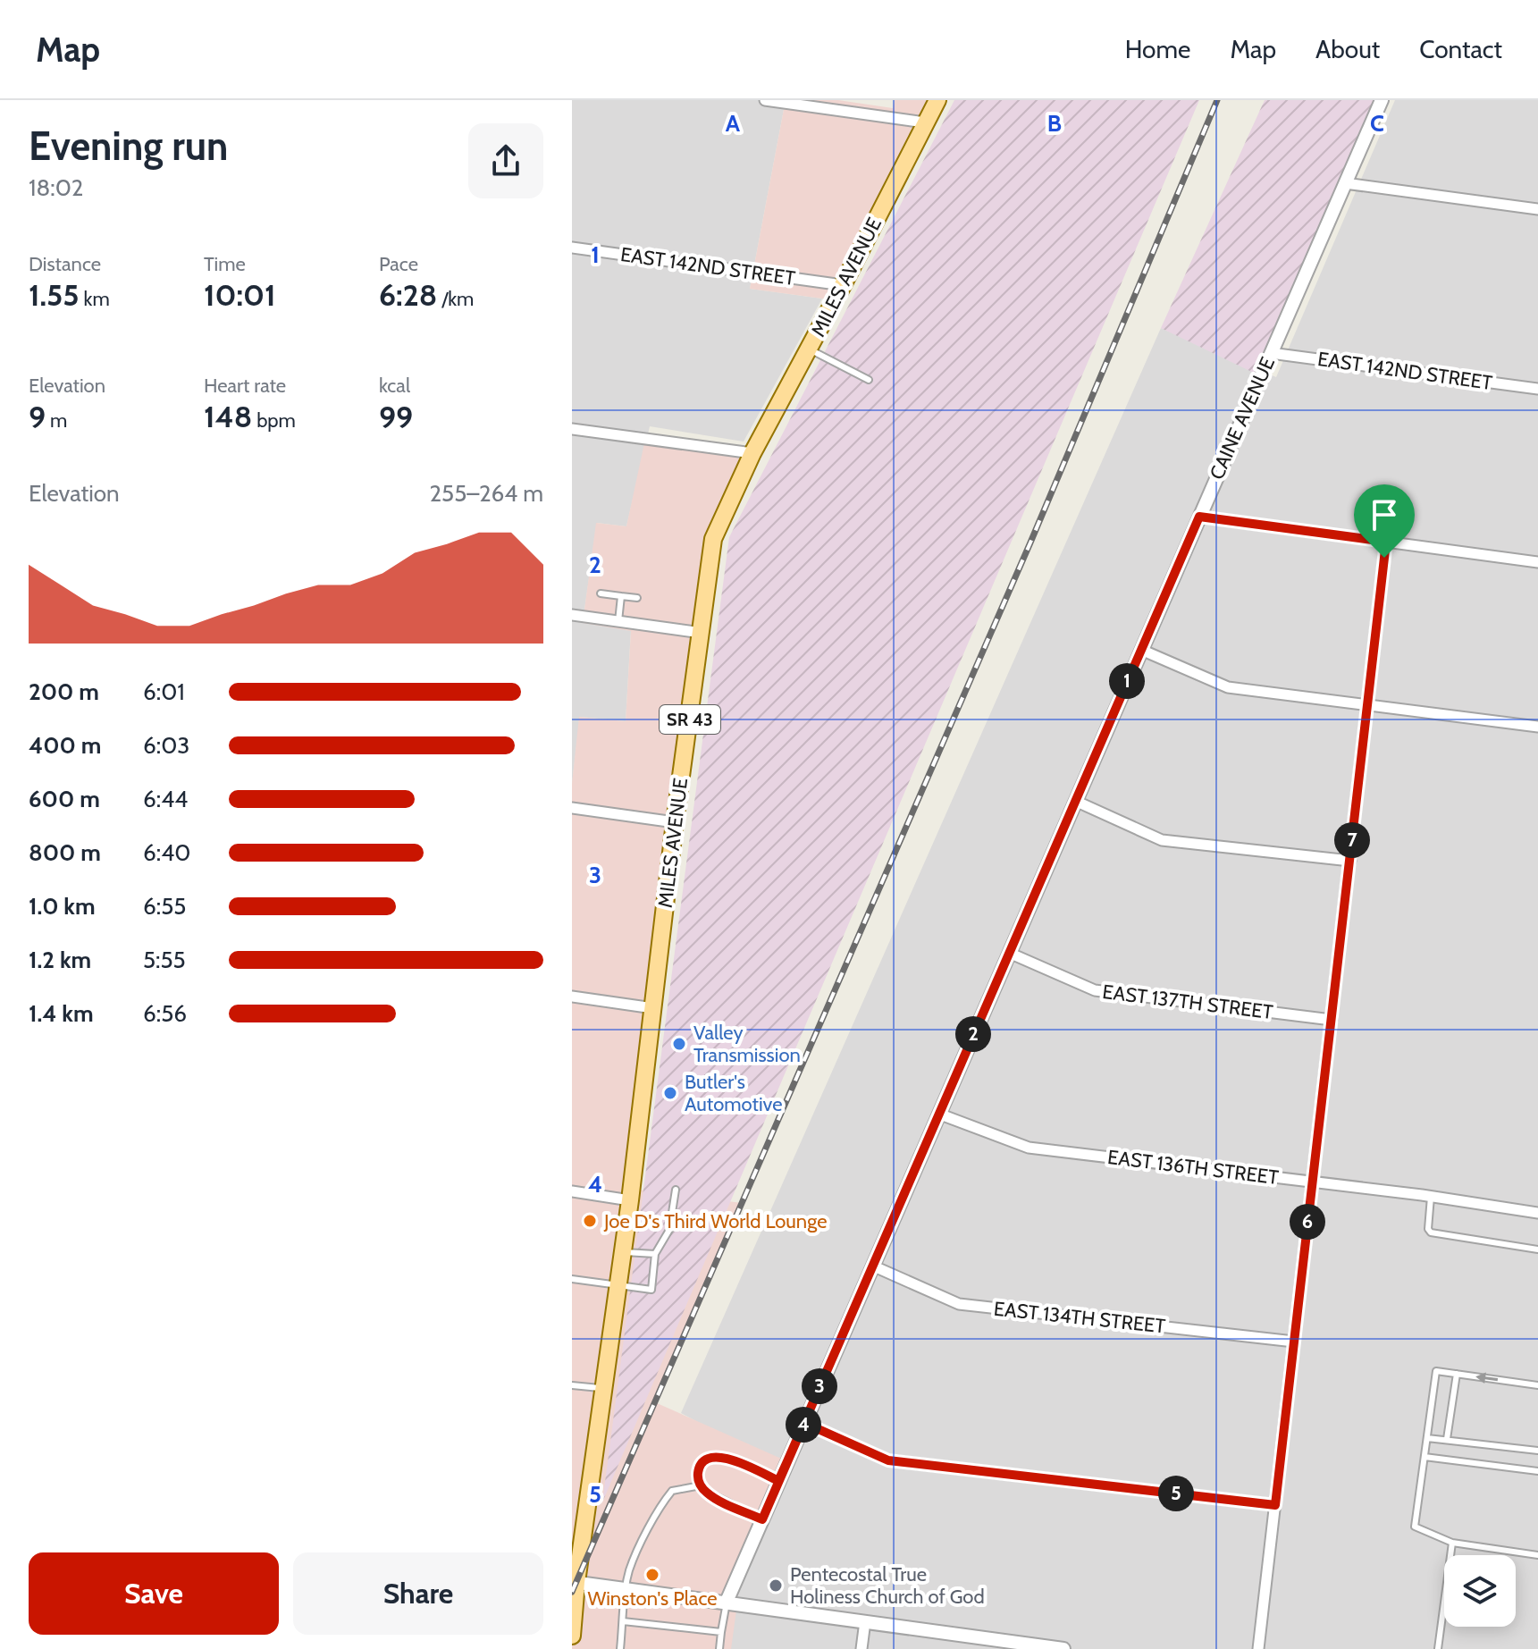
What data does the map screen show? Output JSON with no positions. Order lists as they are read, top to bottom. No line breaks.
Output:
{"streets":{"main road":["MILES AVENUE","SR 43"],"street":["EAST 142ND STREET","CAINE AVENUE","EAST 137TH STREET","EAST 136TH STREET","EAST 134TH STREET"]},"crossings":[["EAST 142ND STREET","MILES AVENUE"],["EAST 142ND STREET","CAINE AVENUE"],["CAINE AVENUE","EAST 137TH STREET"],["CAINE AVENUE","EAST 136TH STREET"],["CAINE AVENUE","EAST 134TH STREET"]],"places":["Valley Transmission","Butler's Automotive","Joe D's Third World Lounge","Winston's Place","Pentecostal True Holiness Church of God"],"page":{"header":"Map","nav":["Home","Map","About","Contact"],"heading":["Evening run","18:02"],"stats":[["Distance","1.55 km"],["Time","10:01"],["Pace","6:28 /km"],["Elevation","9 m"],["Heart rate","148 bpm"],["kcal","99"]],"chart":["Elevation","255–264 m"],"pins":["1","7","2","6","3","4","5"],"list":[{"name":"200 m","note":"6:01"},{"name":"400 m","note":"6:03"},{"name":"600 m","note":"6:44"},{"name":"800 m","note":"6:40"},{"name":"1.0 km","note":"6:55"},{"name":"1.2 km","note":"5:55"},{"name":"1.4 km","note":"6:56"}],"buttons":["Save","Share"]},"grid":{"columns":["A","B","C"],"rows":["1","2","3","4","5"]}}
